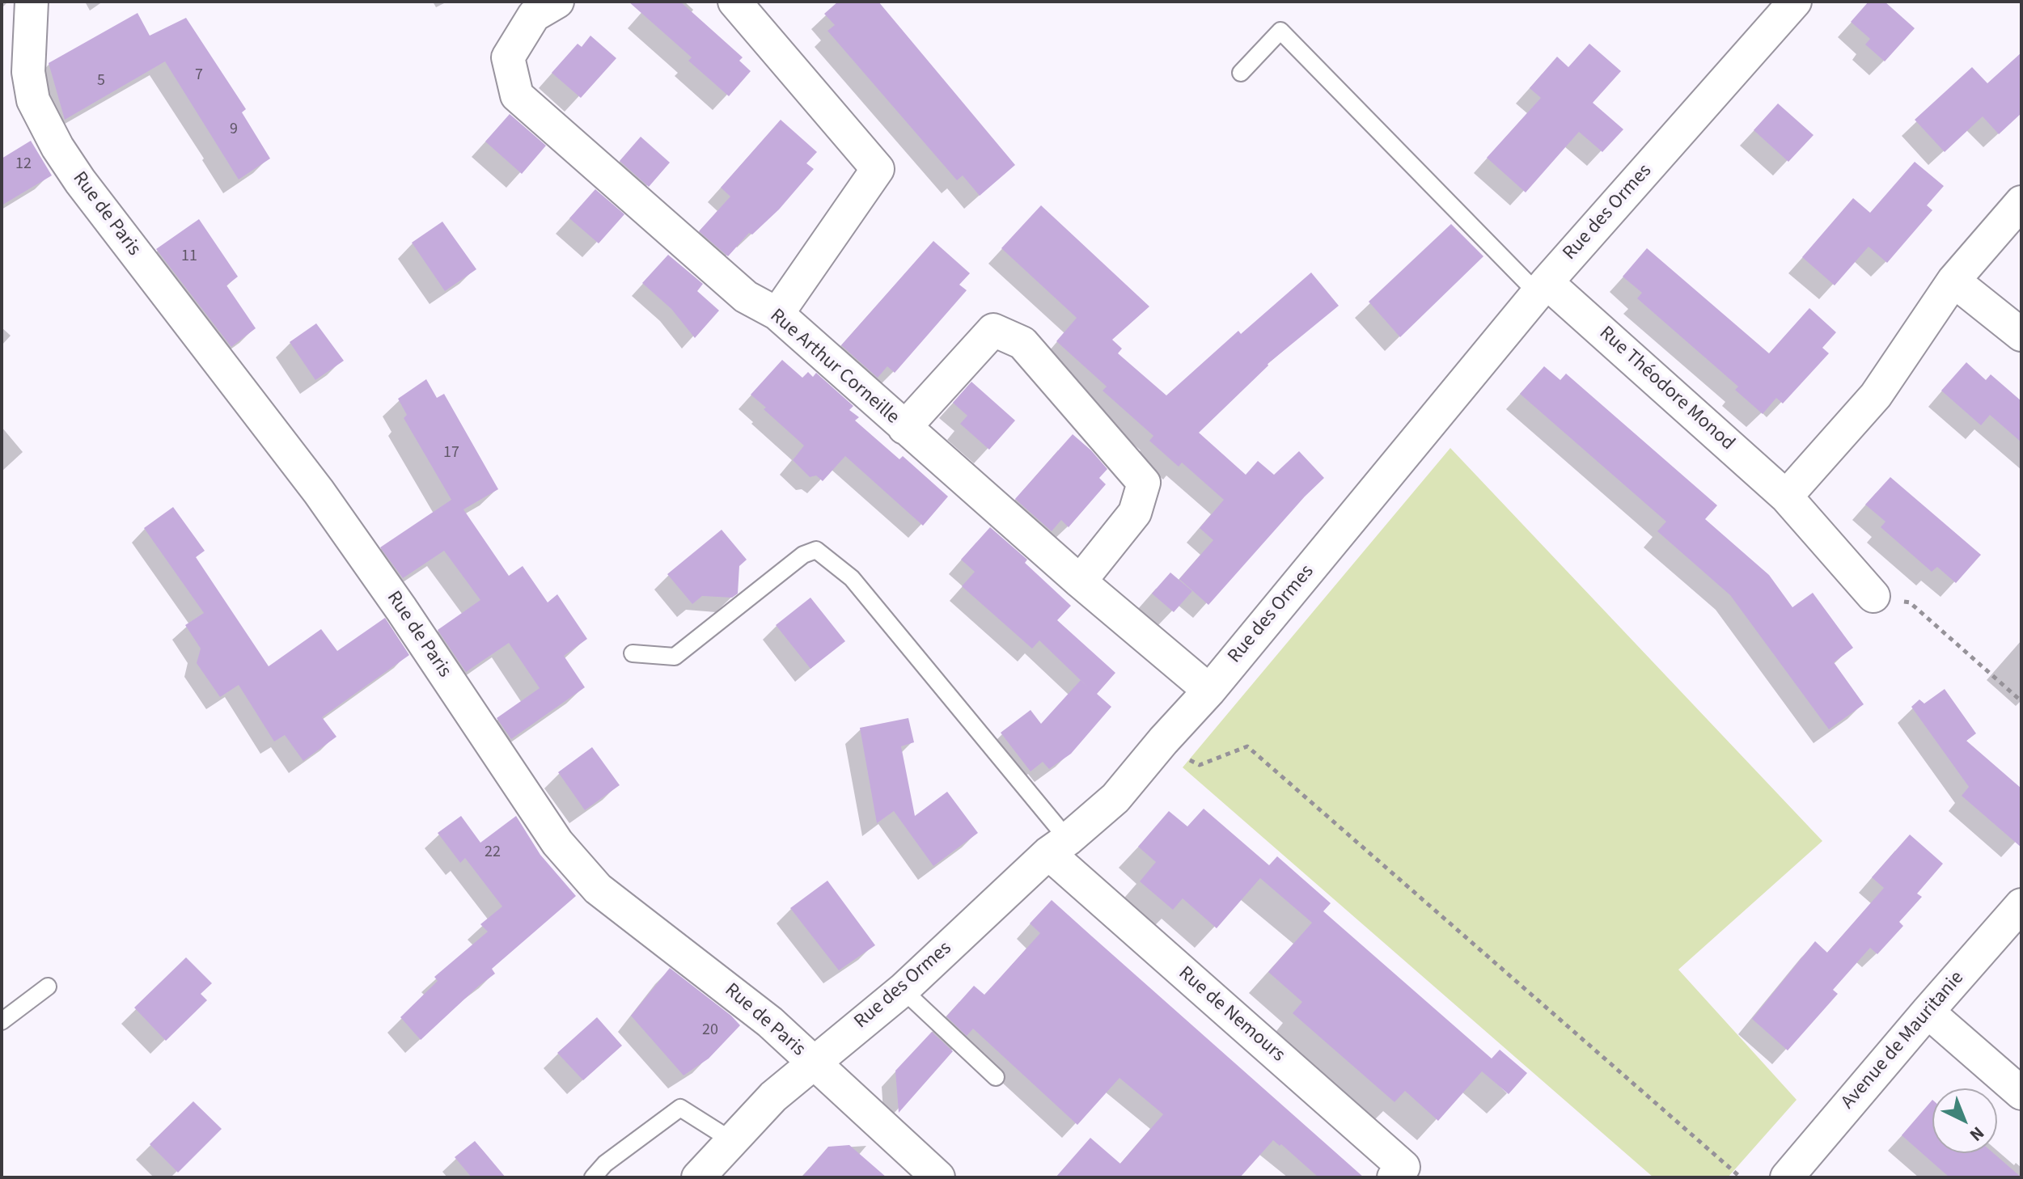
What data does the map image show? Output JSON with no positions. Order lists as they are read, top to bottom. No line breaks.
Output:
{"streets":{"street":["Rue des Ormes","Rue de Paris","Rue Arthur Corneille","Rue Théodore Monod","Rue de Nemours","Avenue de Mauritanie"]},"crossings":[["Rue des Ormes","Rue de Paris"],["Rue des Ormes","Rue Arthur Corneille"],["Rue des Ormes","Rue Théodore Monod"],["Rue des Ormes","Rue de Nemours"]],"house_numbers":["7","5","9","12","11","17","22","20"],"north":"bottom right"}
